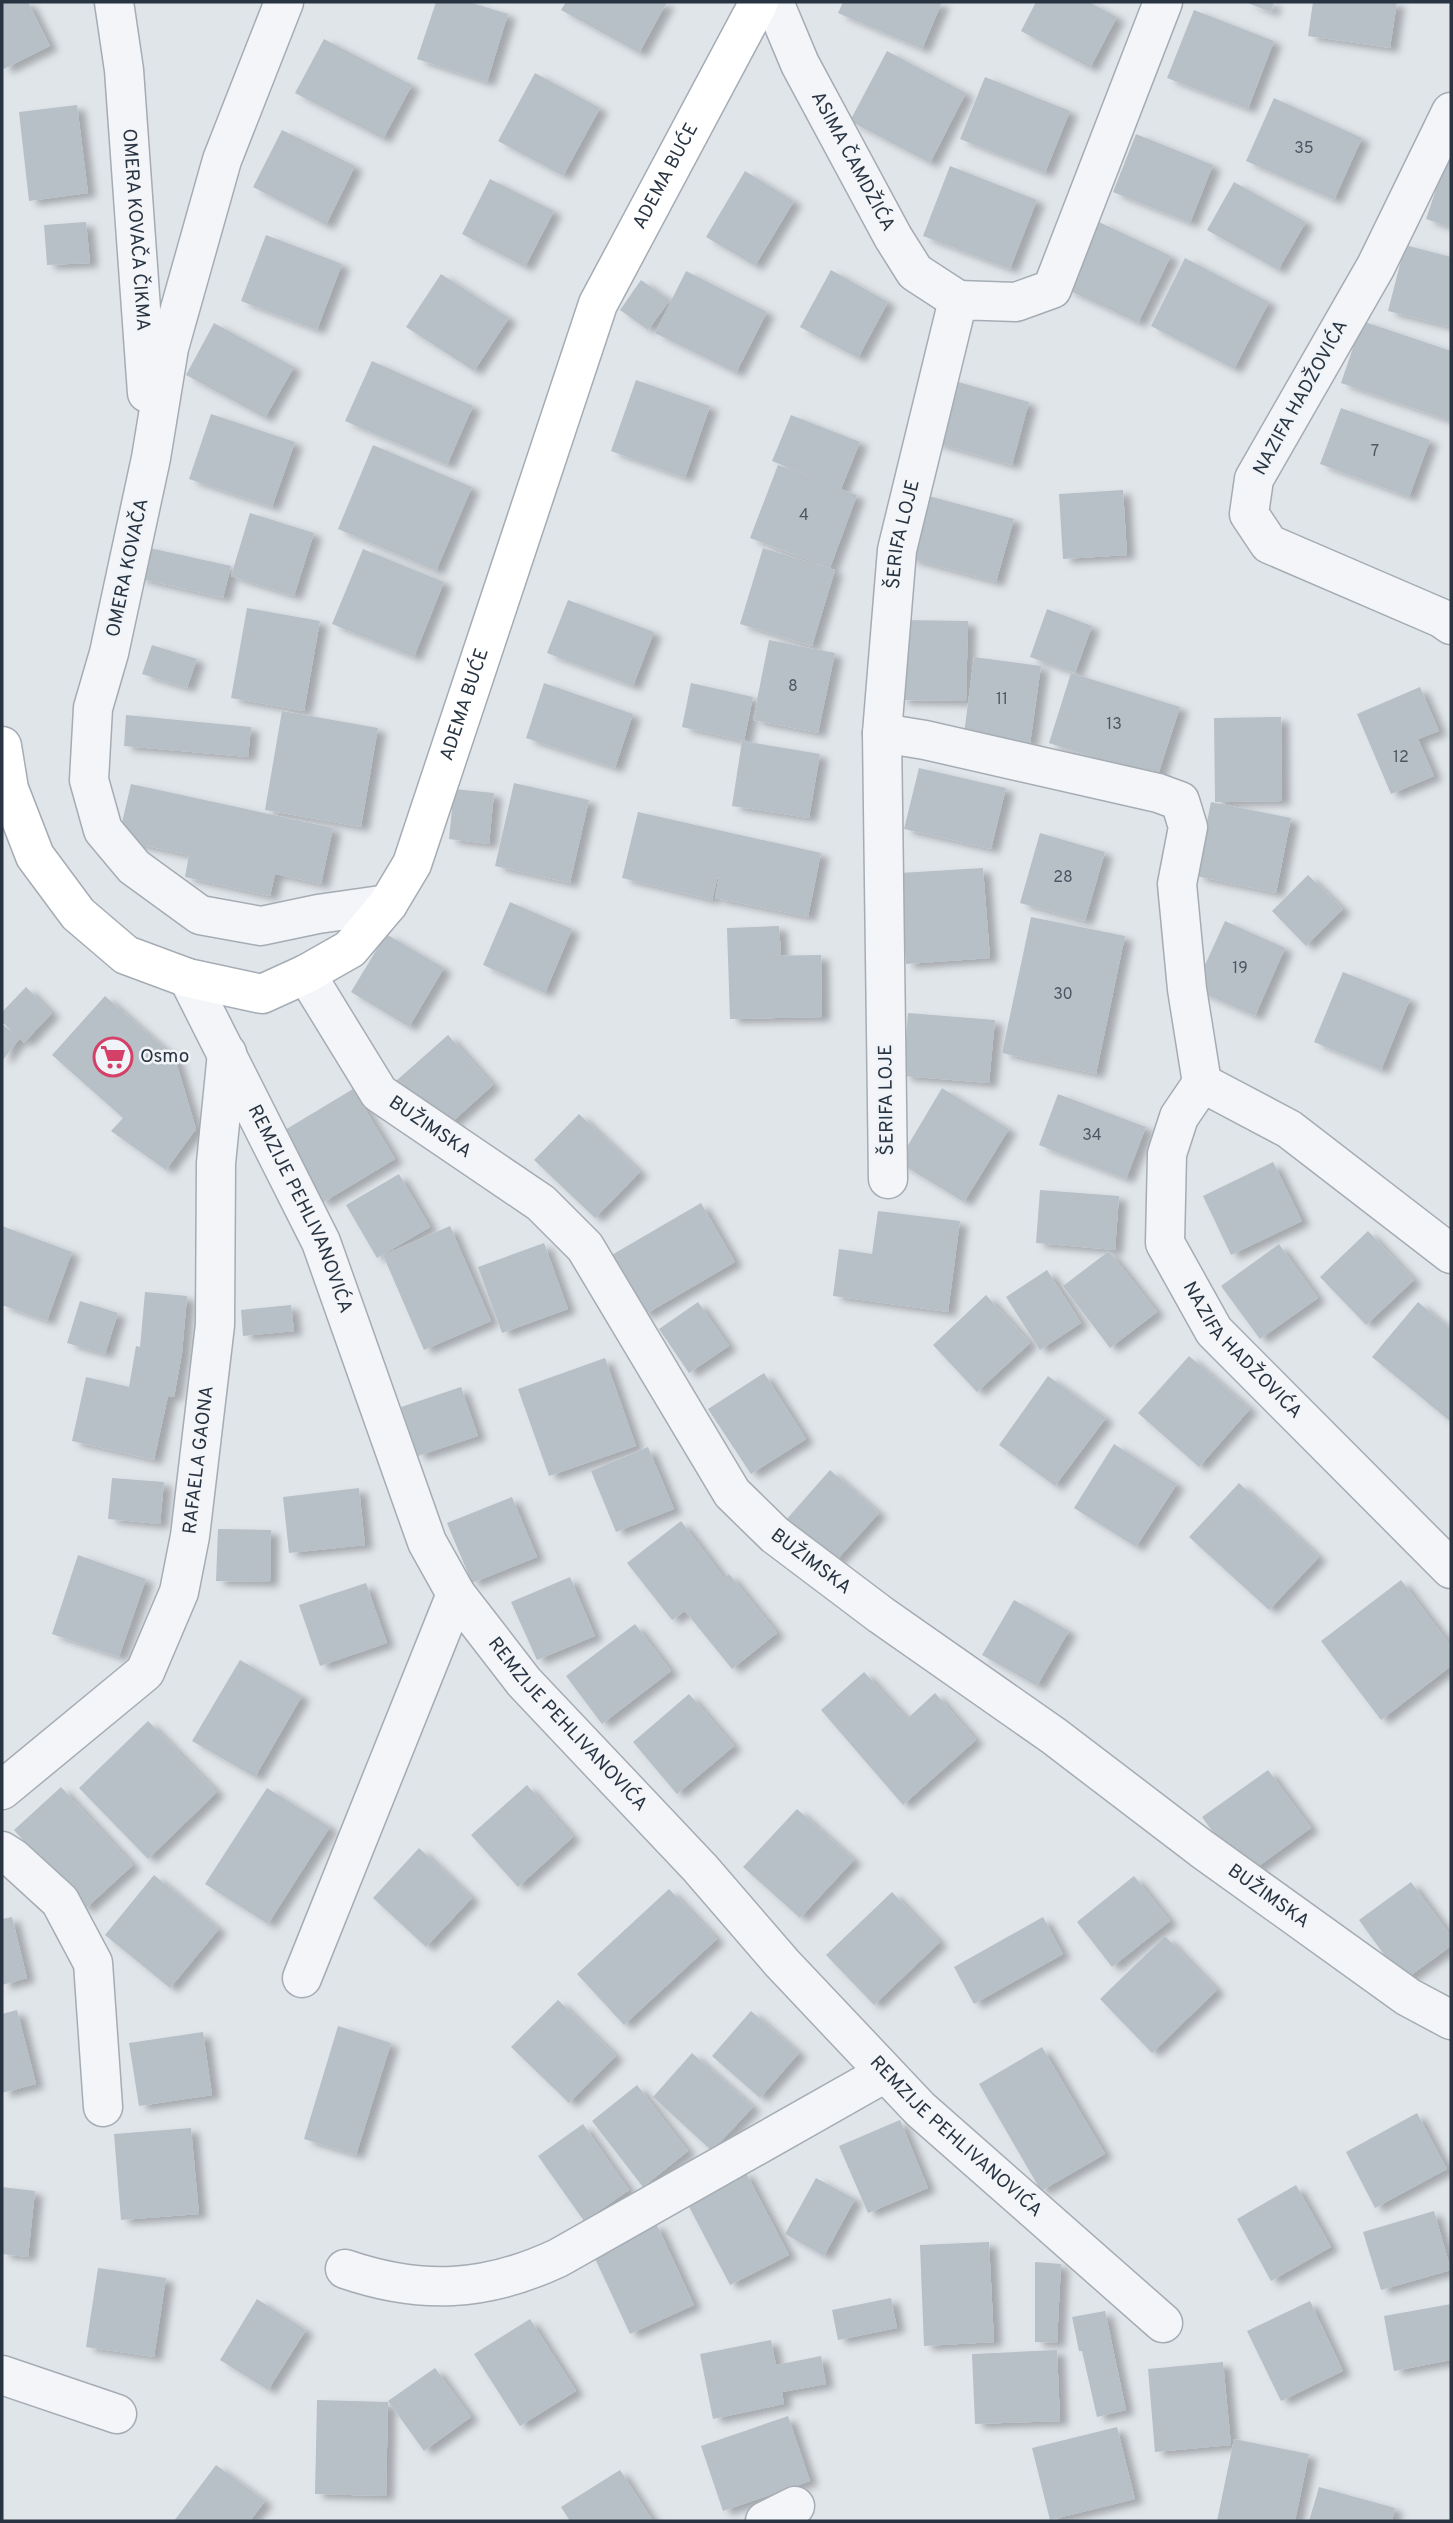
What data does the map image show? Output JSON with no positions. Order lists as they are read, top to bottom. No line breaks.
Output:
{"streets":{"street":["ASIMA ČAMDŽIĆA","ADEMA BUĆE","OMERA KOVAČA ČIKMA","NAZIFA HADŽOVIĆA","ŠERIFA LOJE","OMERA KOVAČA","BUŽIMSKA","REMZIJE PEHLIVANOVIĆA","RAFAELA GAONA"]},"crossings":[["ASIMA ČAMDŽIĆA","ŠERIFA LOJE"],["ADEMA BUĆE","OMERA KOVAČA"],["ADEMA BUĆE","BUŽIMSKA"],["ADEMA BUĆE","REMZIJE PEHLIVANOVIĆA"],["OMERA KOVAČA ČIKMA","OMERA KOVAČA"],["REMZIJE PEHLIVANOVIĆA","RAFAELA GAONA"]],"places":{"supermarket":["Osmo"]},"house_numbers":["35","7","4","8","11","13","12","28","19","30","34"]}
